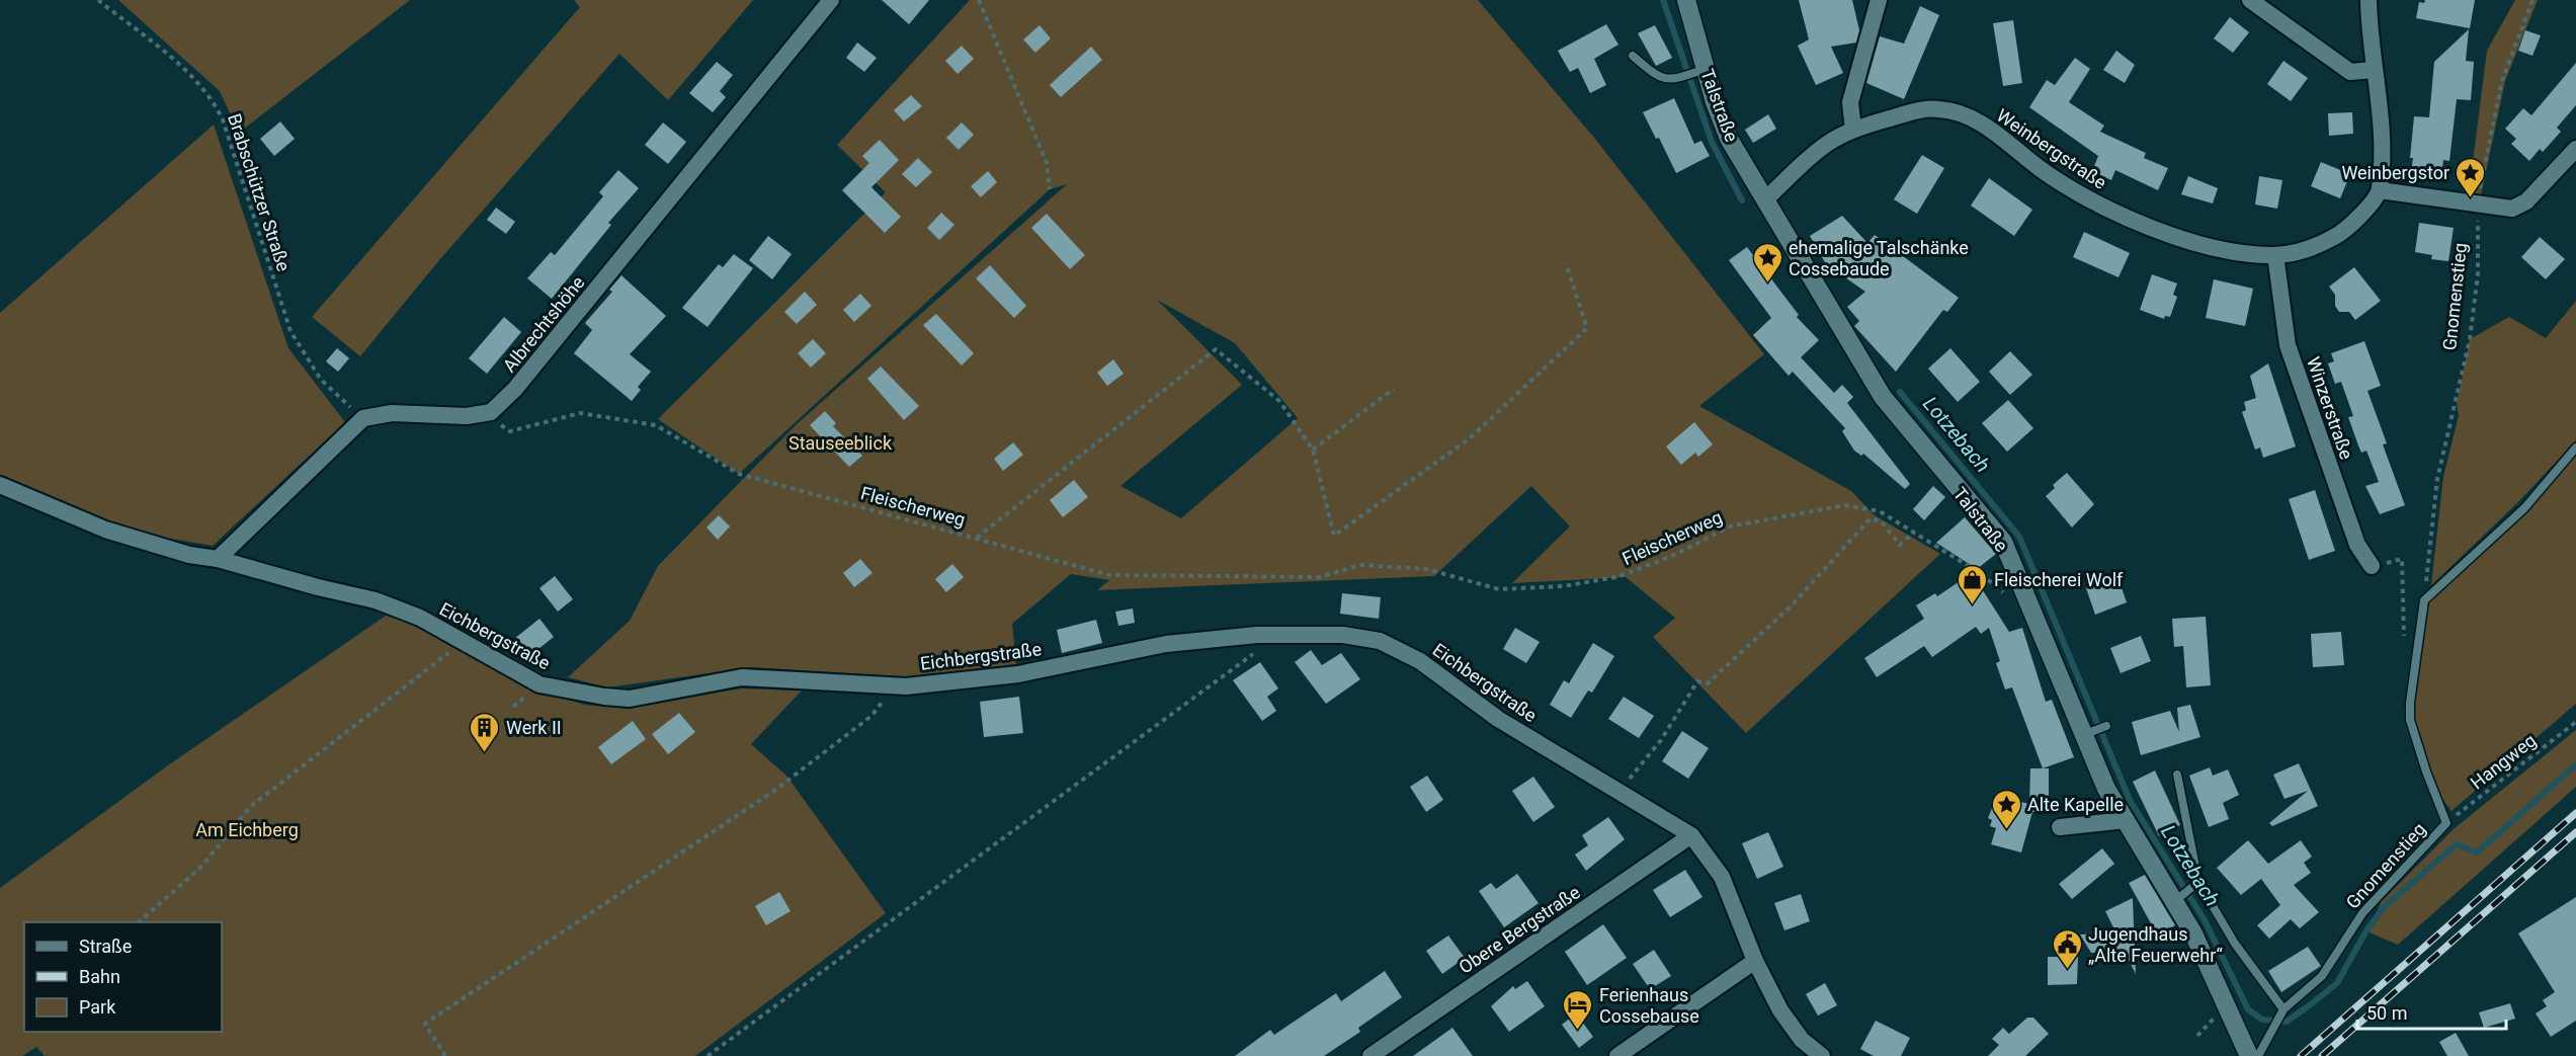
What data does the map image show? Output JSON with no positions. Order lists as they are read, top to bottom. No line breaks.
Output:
{"streets":{"street":["Talstraße","Weinbergstraße","Albrechtshöhe","Winzerstraße","Eichbergstraße","Obere Bergstraße"],"lane":["Gnomenstieg"],"path":["Brabschützer Straße","Fleischerweg","Hangweg"]},"crossings":[["Talstraße","Weinbergstraße"],["Weinbergstraße","Winzerstraße"],["Brabschützer Straße","Albrechtshöhe"],["Gnomenstieg","Hangweg"],["Eichbergstraße","Obere Bergstraße"]],"water":["Lotzebach"],"parks":["Stauseeblick","Am Eichberg"],"places":{"place":["Weinbergstor","ehemalige Talschänke Cossebaude","Alte Kapelle"],"shop":["Fleischerei Wolf"],"building":["Werk II"],"public building":["Jugendhaus „Alte Feuerwehr“"],"hotel":["Ferienhaus Cossebause"]},"legend":["Straße","Bahn","Park"],"scale_bar":"50 m"}
